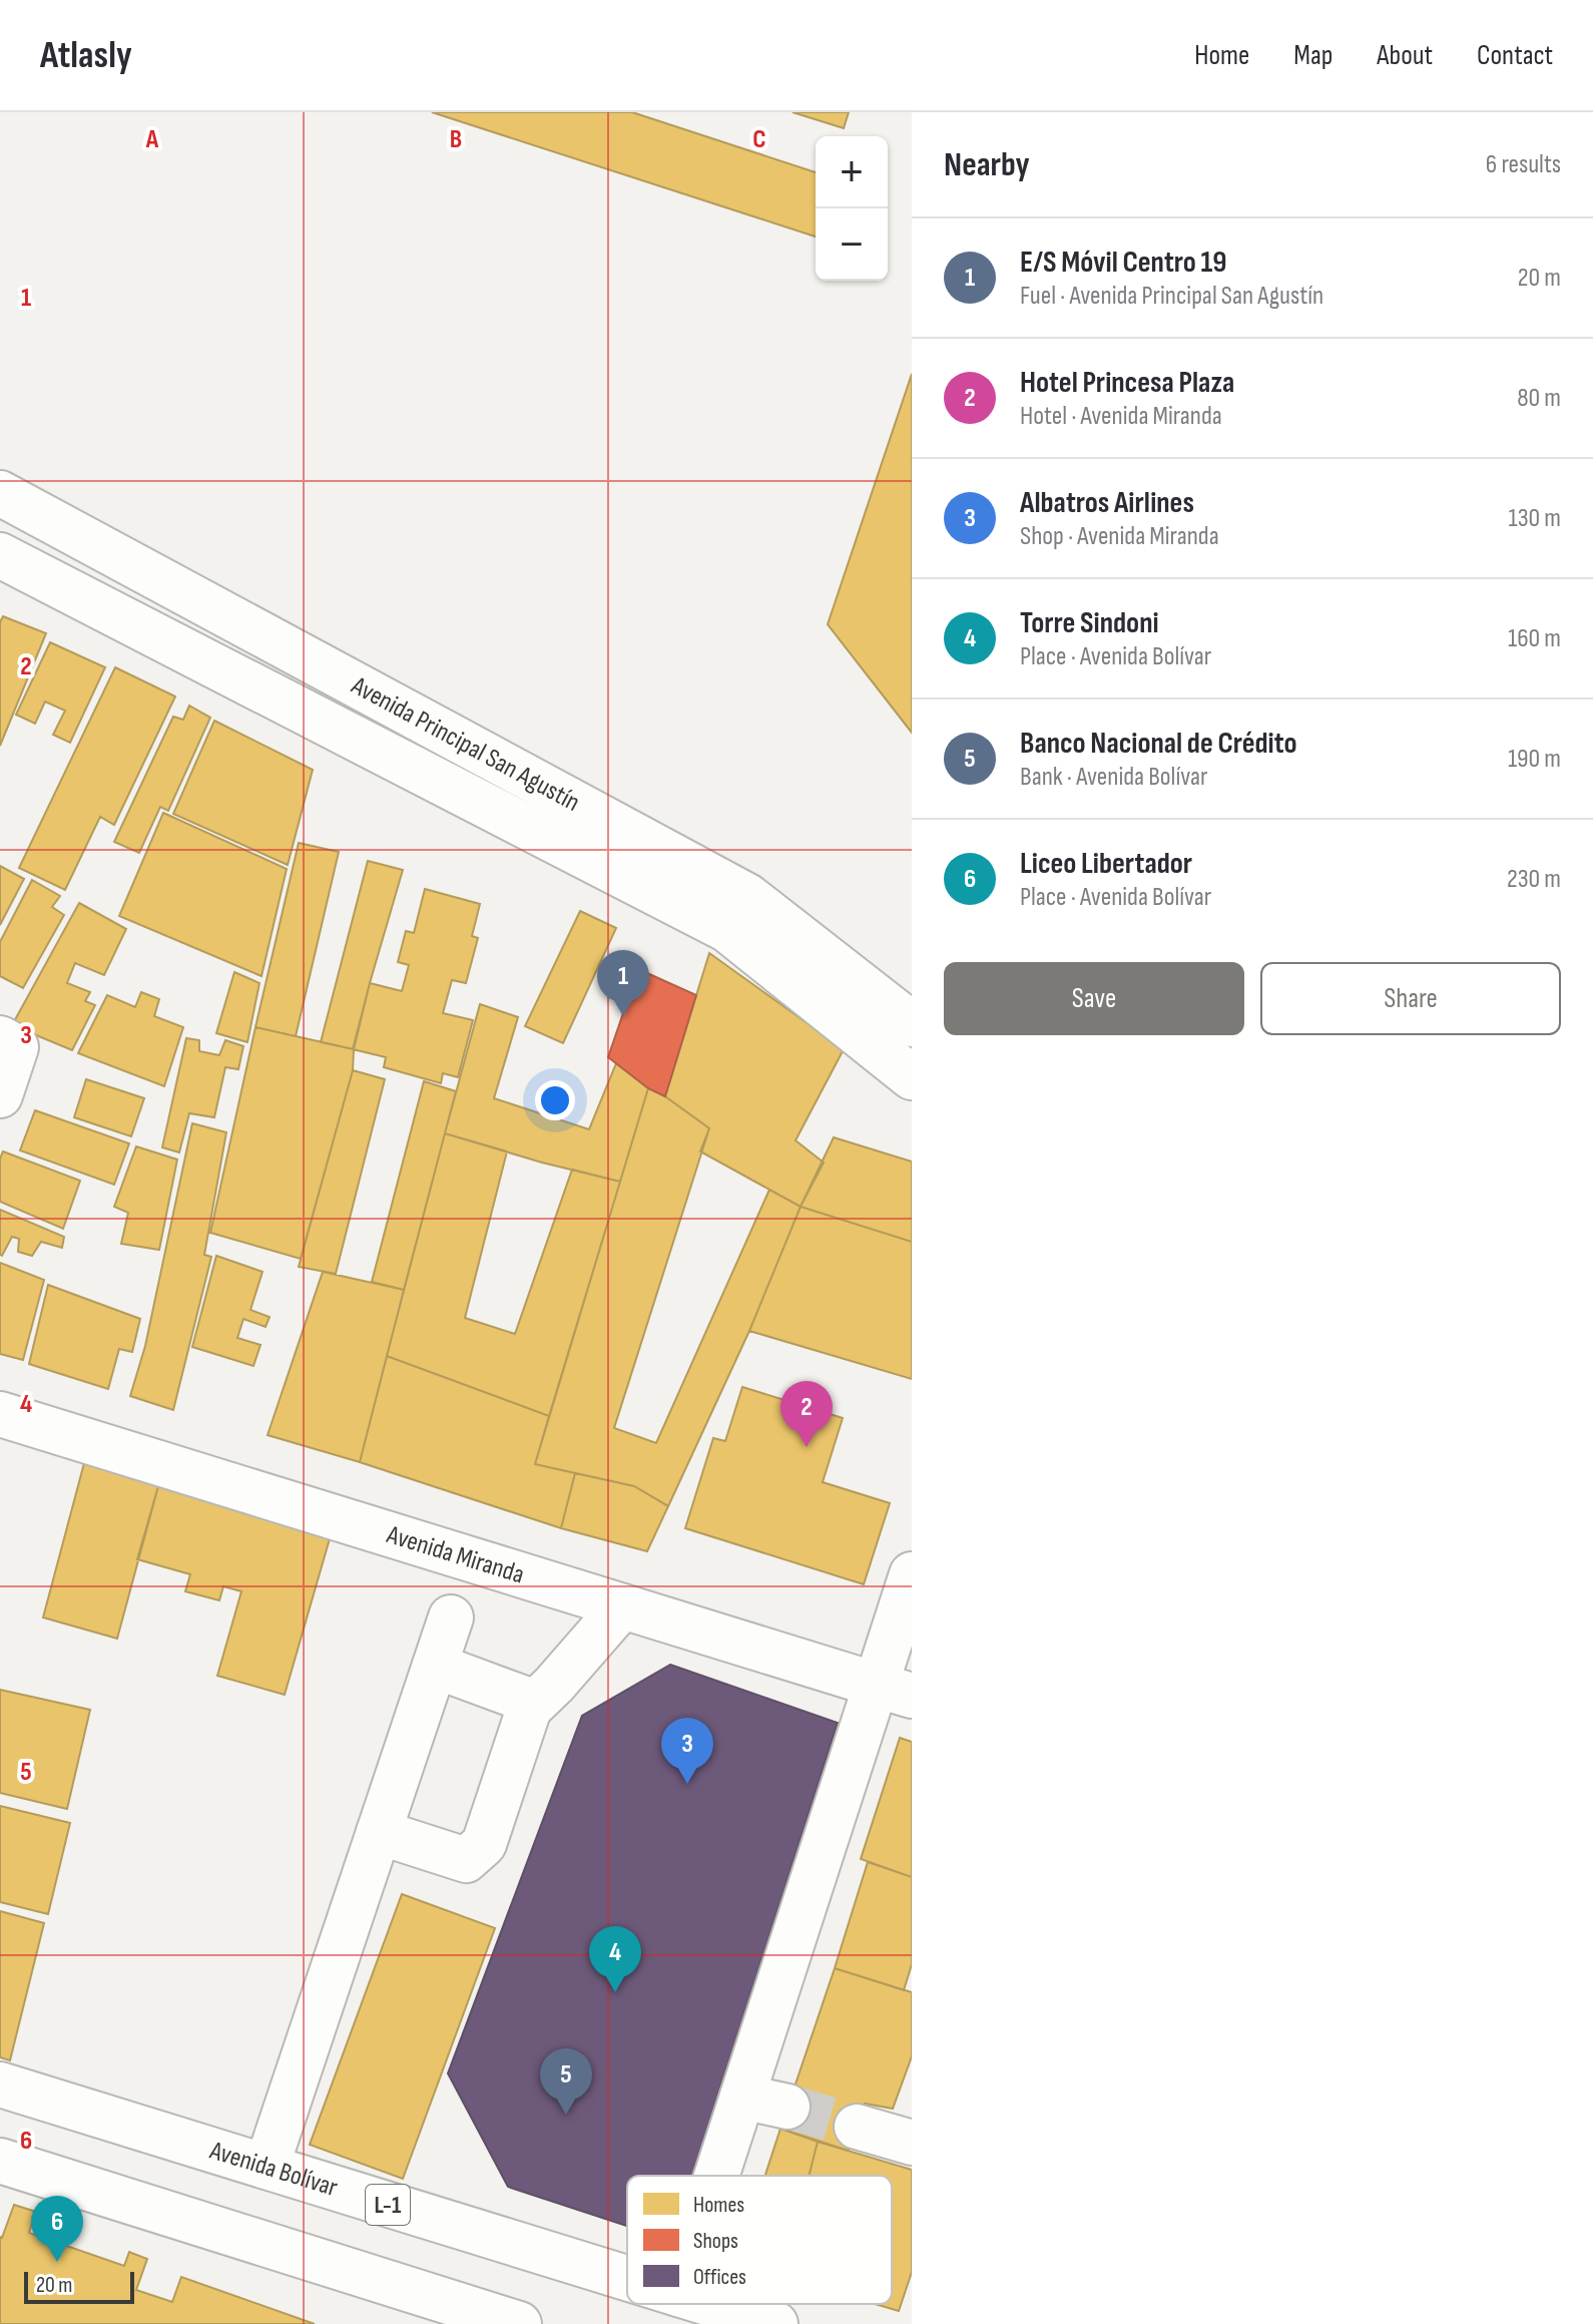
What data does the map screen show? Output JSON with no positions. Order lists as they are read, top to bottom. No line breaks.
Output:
{"streets":{"street":["Avenida Principal San Agustín","Avenida Miranda","Avenida Bolívar","L-1"]},"legend":["Homes","Shops","Offices"],"scale_bar":"20 m","page":{"header":"Atlasly","nav":["Home","Map","About","Contact"],"heading":["Nearby","6 results"],"map_buttons":["+","−"],"list":[{"mark":"1","name":"E/S Móvil Centro 19","note":"Fuel · Avenida Principal San Agustín","value":"20 m"},{"mark":"2","name":"Hotel Princesa Plaza","note":"Hotel · Avenida Miranda","value":"80 m"},{"mark":"3","name":"Albatros Airlines","note":"Shop · Avenida Miranda","value":"130 m"},{"mark":"4","name":"Torre Sindoni","note":"Place · Avenida Bolívar","value":"160 m"},{"mark":"5","name":"Banco Nacional de Crédito","note":"Bank · Avenida Bolívar","value":"190 m"},{"mark":"6","name":"Liceo Libertador","note":"Place · Avenida Bolívar","value":"230 m"}],"buttons":["Save","Share"],"pins":["1","2","3","4","5","6"],"scale":"20 m"},"grid":{"columns":["A","B","C"],"rows":["1","2","3","4","5","6"]}}
